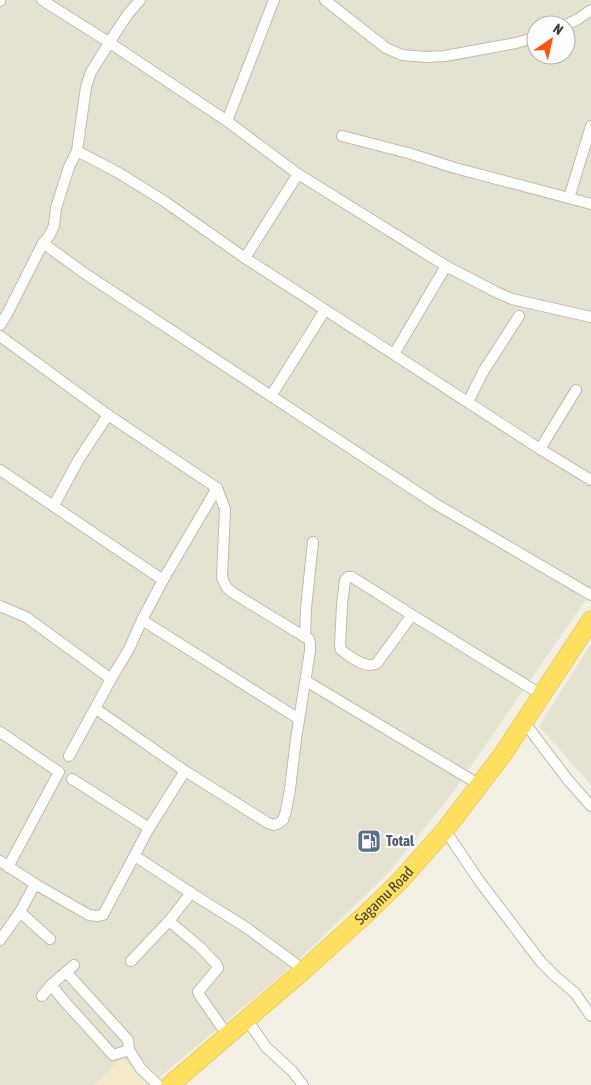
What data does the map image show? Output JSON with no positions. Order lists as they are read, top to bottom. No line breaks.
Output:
{"streets":{"highway":["Sagamu Road"]},"places":{"fuel station":["Total"]},"north":"top right"}
